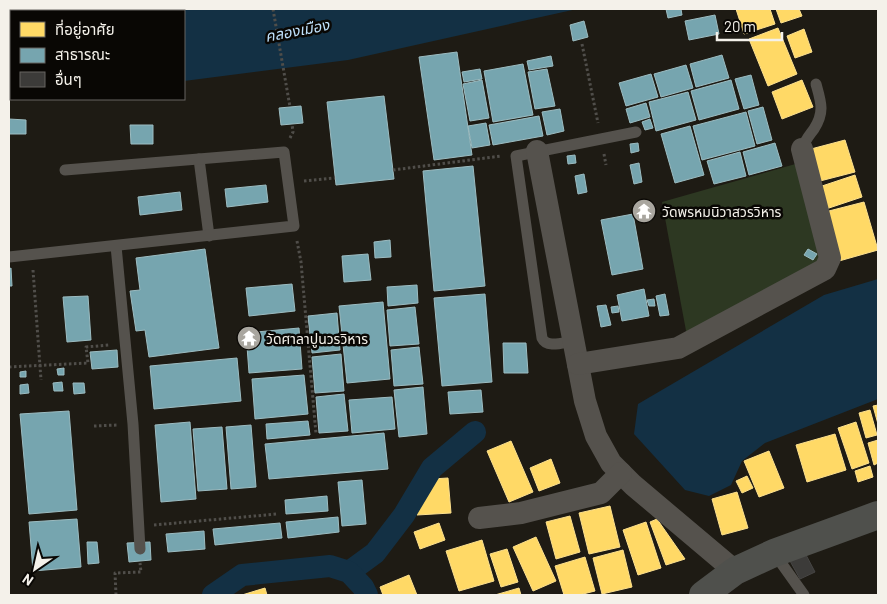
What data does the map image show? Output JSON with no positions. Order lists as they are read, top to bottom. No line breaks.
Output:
{"water":["คลองเมือง"],"places":{"temple":["วัดพรหมนิวาสวรวิหาร","วัดศาลาปูนวรวิหาร"]},"legend":["ที่อยู่อาศัย","สาธารณะ","อื่นๆ"],"scale_bar":"20 m","north":"bottom left"}
